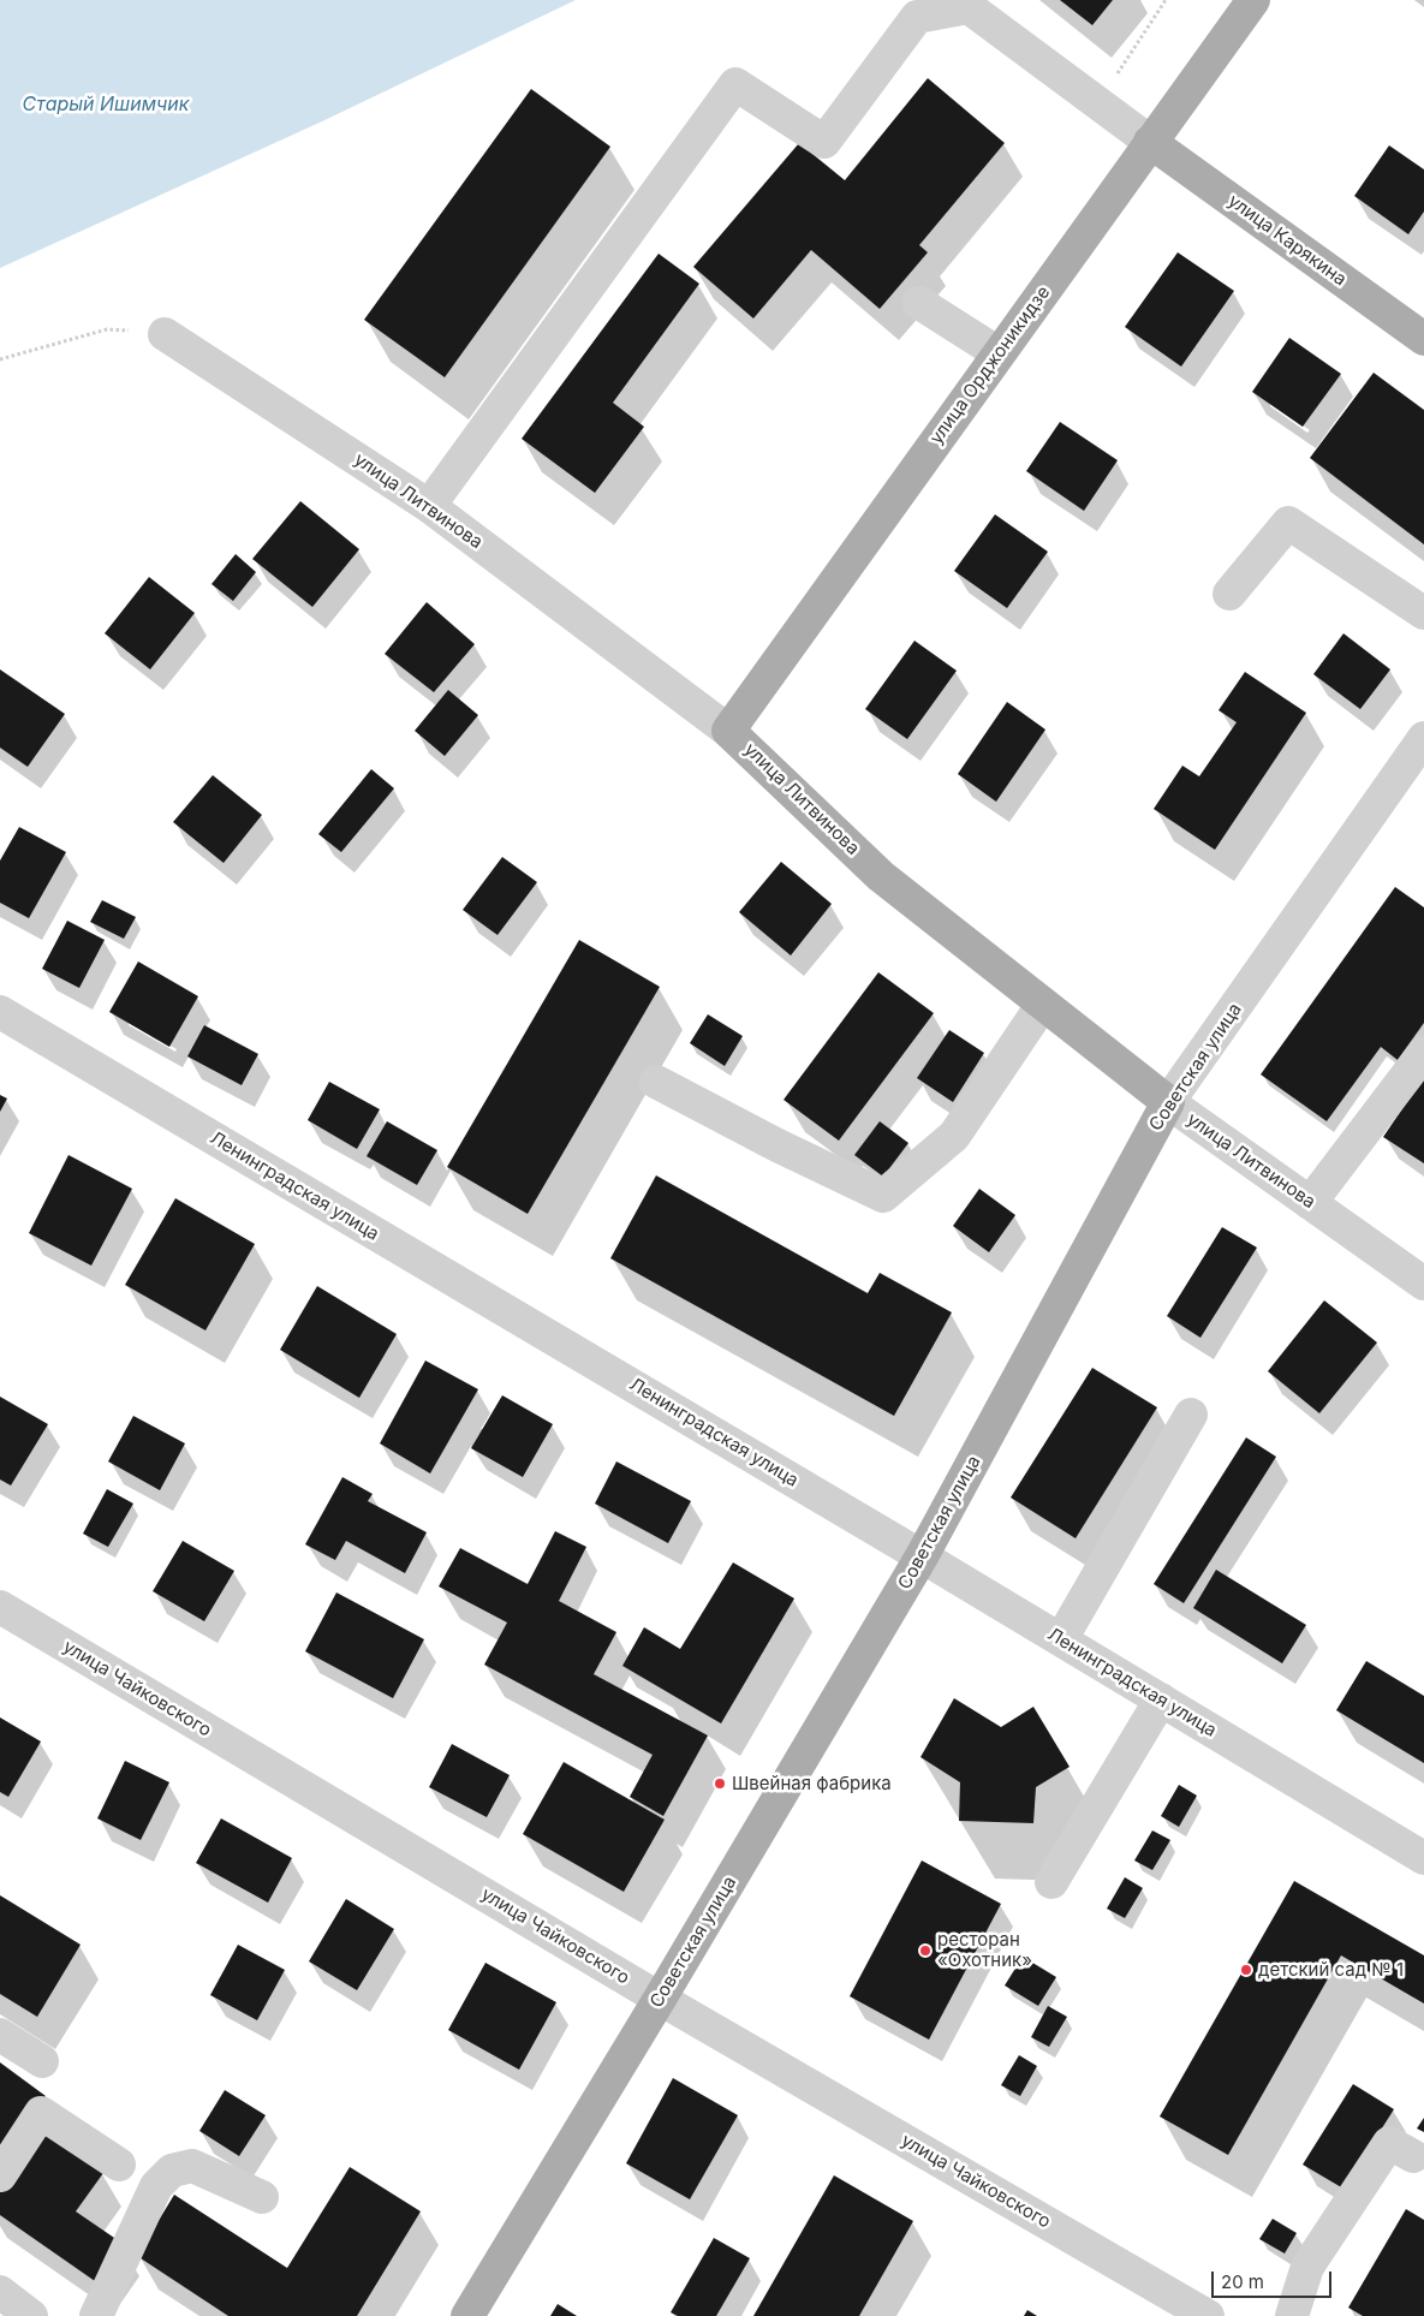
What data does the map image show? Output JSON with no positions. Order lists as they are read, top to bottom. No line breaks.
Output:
{"streets":{"main road":["улица Карякина","улица Орджоникидзе","улица Литвинова","Советская улица"],"street":["Ленинградская улица","улица Чайковского"]},"crossings":[["улица Карякина","улица Орджоникидзе"],["улица Орджоникидзе","улица Литвинова"],["улица Литвинова","Советская улица"],["Советская улица","Ленинградская улица"],["Советская улица","улица Чайковского"]],"water":["Старый Ишимчик"],"places":["Швейная фабрика","ресторан «Охотник»","детский сад № 1"],"scale_bar":"20 m"}
